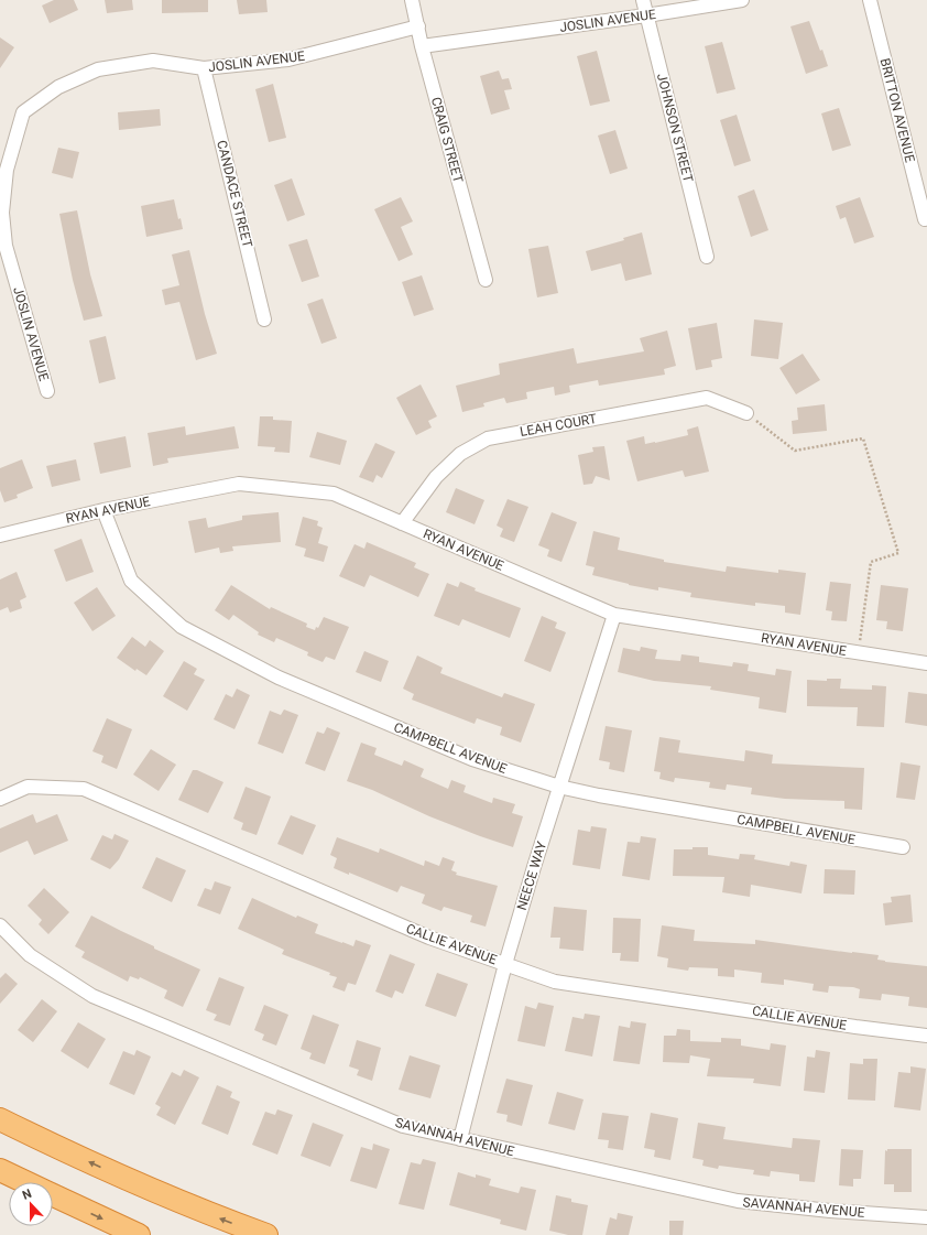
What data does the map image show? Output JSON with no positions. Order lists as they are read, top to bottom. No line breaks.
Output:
{"streets":{"street":["JOSLIN AVENUE","BRITTON AVENUE","JOHNSON STREET","CRAIG STREET","CANDACE STREET","LEAH COURT","RYAN AVENUE","CAMPBELL AVENUE","NEECE WAY","CALLIE AVENUE","SAVANNAH AVENUE"]},"crossings":[["JOSLIN AVENUE","JOHNSON STREET"],["JOSLIN AVENUE","CRAIG STREET"],["JOSLIN AVENUE","CANDACE STREET"],["LEAH COURT","RYAN AVENUE"],["RYAN AVENUE","CAMPBELL AVENUE"],["RYAN AVENUE","NEECE WAY"],["CAMPBELL AVENUE","NEECE WAY"],["NEECE WAY","CALLIE AVENUE"],["NEECE WAY","SAVANNAH AVENUE"]],"north":"top"}
